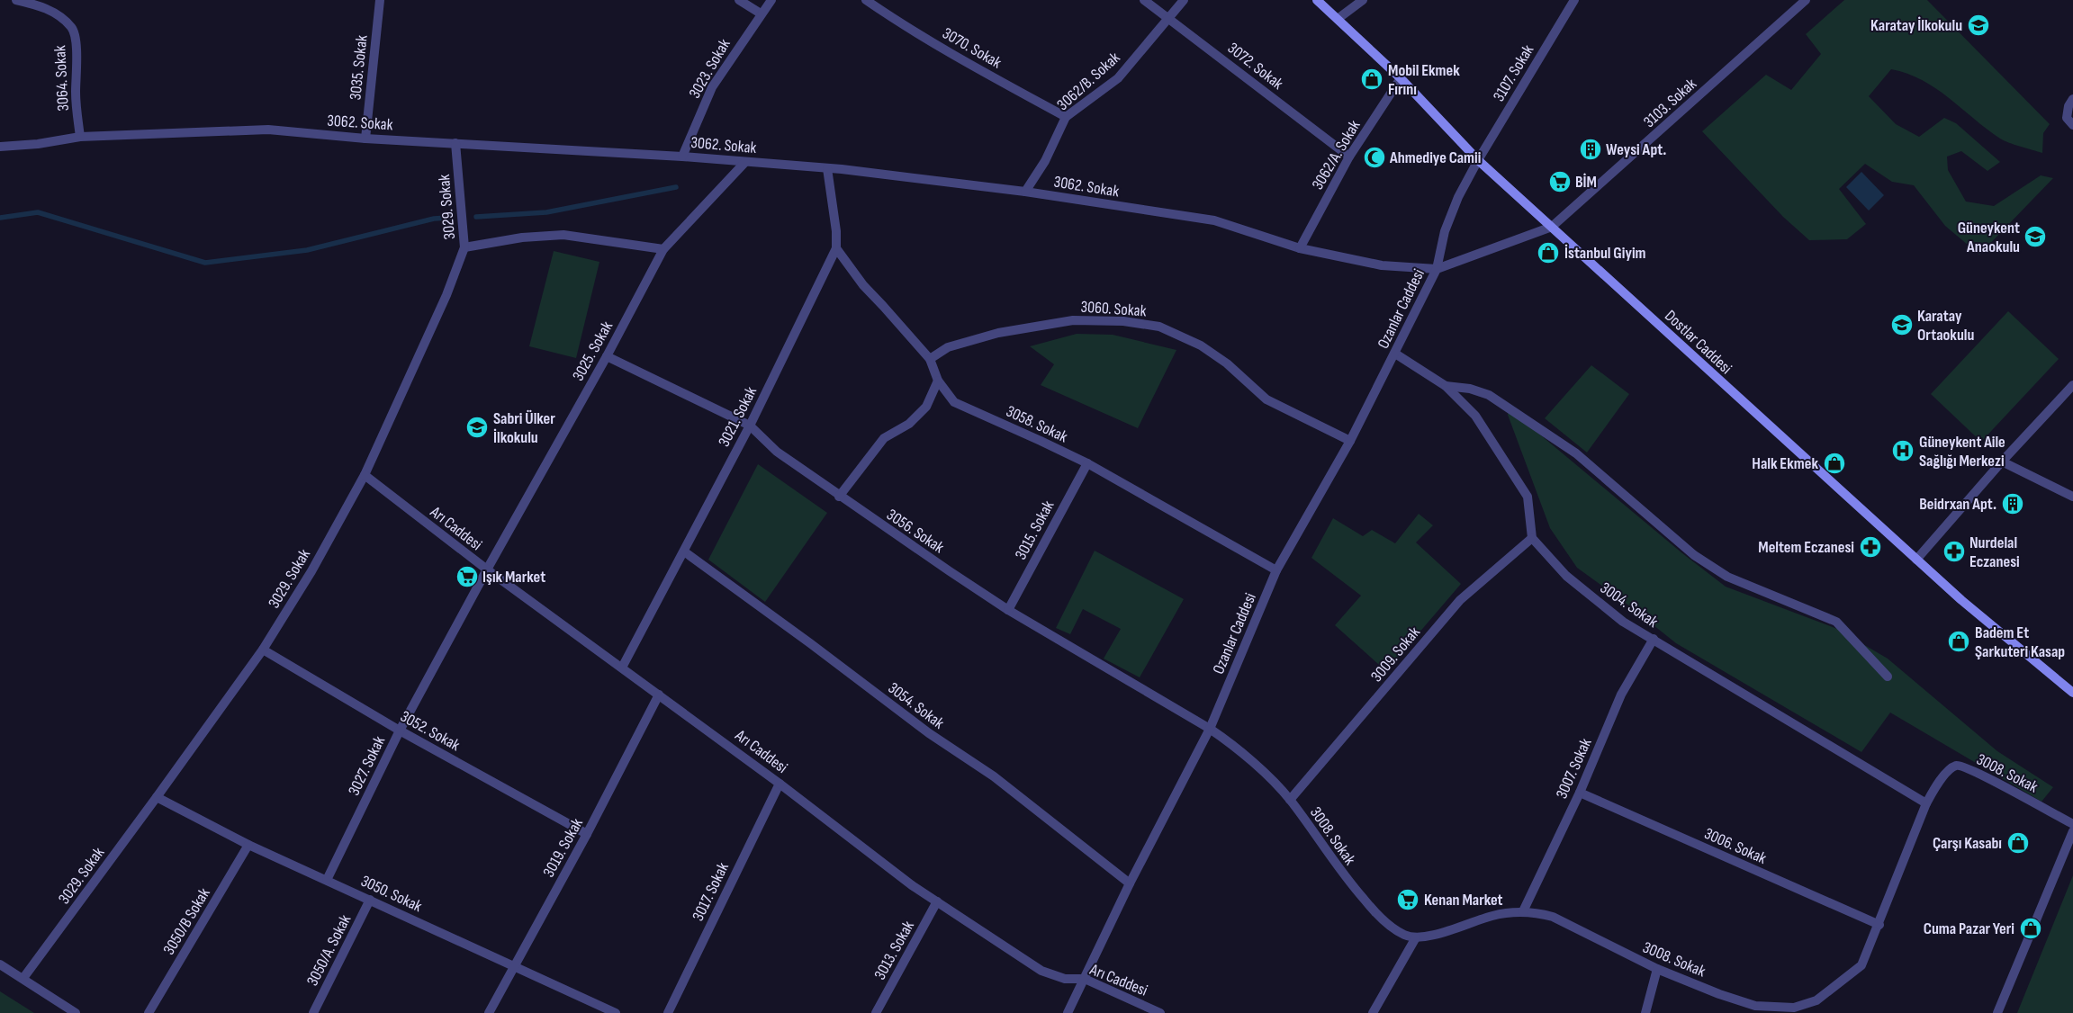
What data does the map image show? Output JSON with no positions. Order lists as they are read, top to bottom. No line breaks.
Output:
{"streets":{"main road":["Dostlar Caddesi"],"street":["3070. Sokak","3072. Sokak","3035. Sokak","3023. Sokak","3107. Sokak","3064. Sokak","3062/B. Sokak","3103. Sokak","3062. Sokak","3062/A. Sokak","3029. Sokak","3060. Sokak","Ozanlar Caddesi","3025. Sokak","3021. Sokak","3058. Sokak","Arı Caddesi","3015. Sokak","3056. Sokak","3004. Sokak","3009. Sokak","3054. Sokak","3052. Sokak","3027. Sokak","3007. Sokak","3008. Sokak","3006. Sokak","3019. Sokak","3017. Sokak","3050. Sokak","3050/B Sokak","3050/A. Sokak","3013. Sokak"]},"crossings":[["3070. Sokak","3062/B. Sokak"],["3072. Sokak","3062/B. Sokak"],["3072. Sokak","3062/A. Sokak"],["3035. Sokak","3062. Sokak"],["3023. Sokak","3062. Sokak"],["3107. Sokak","Ozanlar Caddesi"],["3107. Sokak","Dostlar Caddesi"],["3064. Sokak","3062. Sokak"],["3062/B. Sokak","3062. Sokak"],["3103. Sokak","Ozanlar Caddesi"],["3103. Sokak","Dostlar Caddesi"],["3062. Sokak","3062/A. Sokak"],["3062. Sokak","3029. Sokak"],["3062. Sokak","Ozanlar Caddesi"],["3062. Sokak","3025. Sokak"],["3062. Sokak","3021. Sokak"],["3062/A. Sokak","Dostlar Caddesi"],["3029. Sokak","Arı Caddesi"],["3029. Sokak","3052. Sokak"],["3029. Sokak","3050. Sokak"],["3060. Sokak","Ozanlar Caddesi"],["3060. Sokak","3058. Sokak"],["Ozanlar Caddesi","Dostlar Caddesi"],["Ozanlar Caddesi","3058. Sokak"],["Ozanlar Caddesi","Arı Caddesi"],["Ozanlar Caddesi","3056. Sokak"],["Ozanlar Caddesi","3054. Sokak"],["Ozanlar Caddesi","3008. Sokak"],["3025. Sokak","Arı Caddesi"],["3025. Sokak","3056. Sokak"],["3025. Sokak","3027. Sokak"],["3021. Sokak","3058. Sokak"],["3021. Sokak","Arı Caddesi"],["3021. Sokak","3056. Sokak"],["3021. Sokak","3054. Sokak"],["3058. Sokak","3015. Sokak"],["Arı Caddesi","3027. Sokak"],["Arı Caddesi","3019. Sokak"],["Arı Caddesi","3017. Sokak"],["Arı Caddesi","3013. Sokak"],["3015. Sokak","3056. Sokak"],["3056. Sokak","3008. Sokak"],["3004. Sokak","3009. Sokak"],["3004. Sokak","3007. Sokak"],["3004. Sokak","3008. Sokak"],["3009. Sokak","3008. Sokak"],["3052. Sokak","3027. Sokak"],["3052. Sokak","3019. Sokak"],["3027. Sokak","3050. Sokak"],["3007. Sokak","3008. Sokak"],["3007. Sokak","3006. Sokak"],["3008. Sokak","3006. Sokak"],["3019. Sokak","3050. Sokak"],["3050. Sokak","3050/B Sokak"],["3050. Sokak","3050/A. Sokak"]],"places":{"school or university":["Karatay İlkokulu","Güneykent Anaokulu","Karatay Ortaokulu","Sabri Ülker İlkokulu"],"shop":["Mobil Ekmek Fırını","İstanbul Giyim","Halk Ekmek","Badem Et Şarkuteri Kasap","Çarşı Kasabı","Cuma Pazar Yeri"],"building":["Weysi Apt.","Beidrxan Apt."],"mosque":["Ahmediye Camii"],"supermarket":["BİM","Işık Market","Kenan Market"],"hospital":["Güneykent Aile Sağlığı Merkezi"],"pharmacy":["Meltem Eczanesi","Nurdelal Eczanesi"]}}
